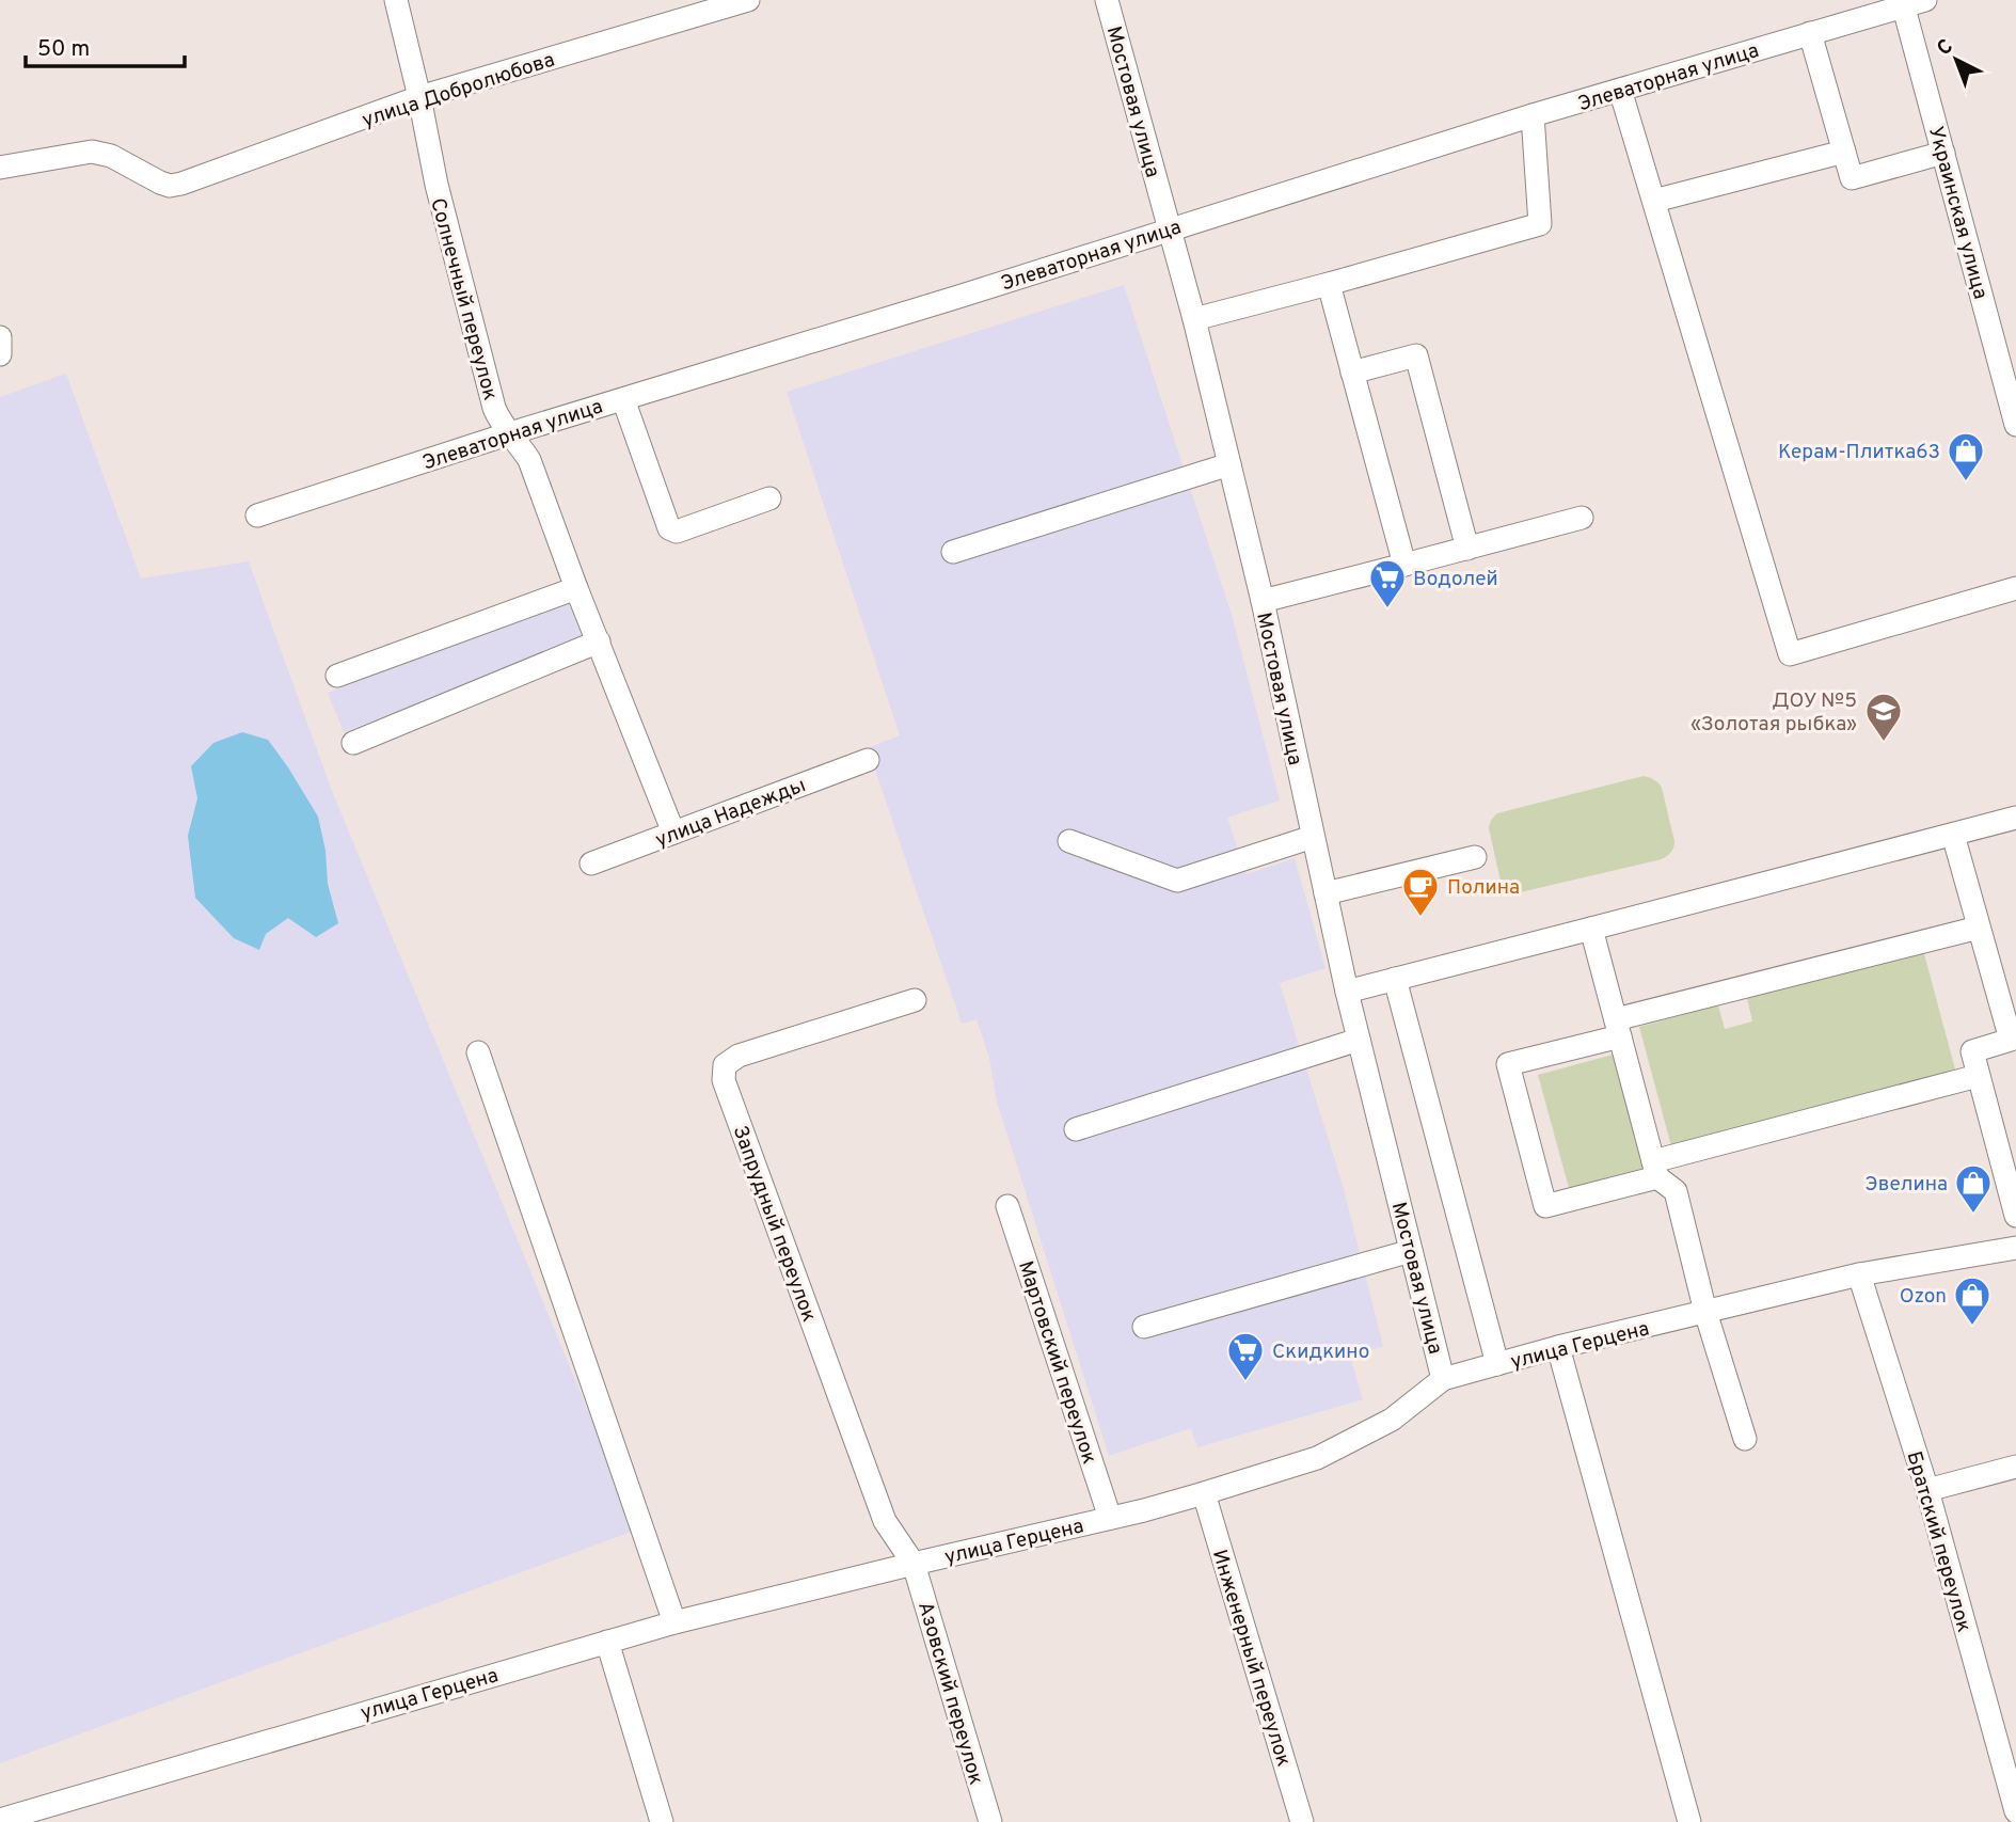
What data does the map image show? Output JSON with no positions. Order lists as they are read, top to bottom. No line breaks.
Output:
{"streets":{"street":["Элеваторная улица","улица Добролюбова","Мостовая улица","Украинская улица","Солнечный переулок","улица Надежды","Запрудный переулок","улица Герцена","Мартовский переулок","Братский переулок","Инженерный переулок","Азовский переулок"]},"crossings":[["Элеваторная улица","Мостовая улица"],["Элеваторная улица","Украинская улица"],["Элеваторная улица","Солнечный переулок"],["улица Добролюбова","Солнечный переулок"],["Мостовая улица","улица Герцена"],["Солнечный переулок","улица Надежды"],["Запрудный переулок","улица Герцена"],["Запрудный переулок","Азовский переулок"],["улица Герцена","Мартовский переулок"],["улица Герцена","Братский переулок"],["улица Герцена","Инженерный переулок"],["улица Герцена","Азовский переулок"]],"places":{"shop":["Керам-Плитка63","Эвелина","Ozon"],"supermarket":["Водолей","Скидкино"],"school or university":["ДОУ №5 «Золотая рыбка»"],"cafe":["Полина"]},"scale_bar":"50 m","north":"top left"}
